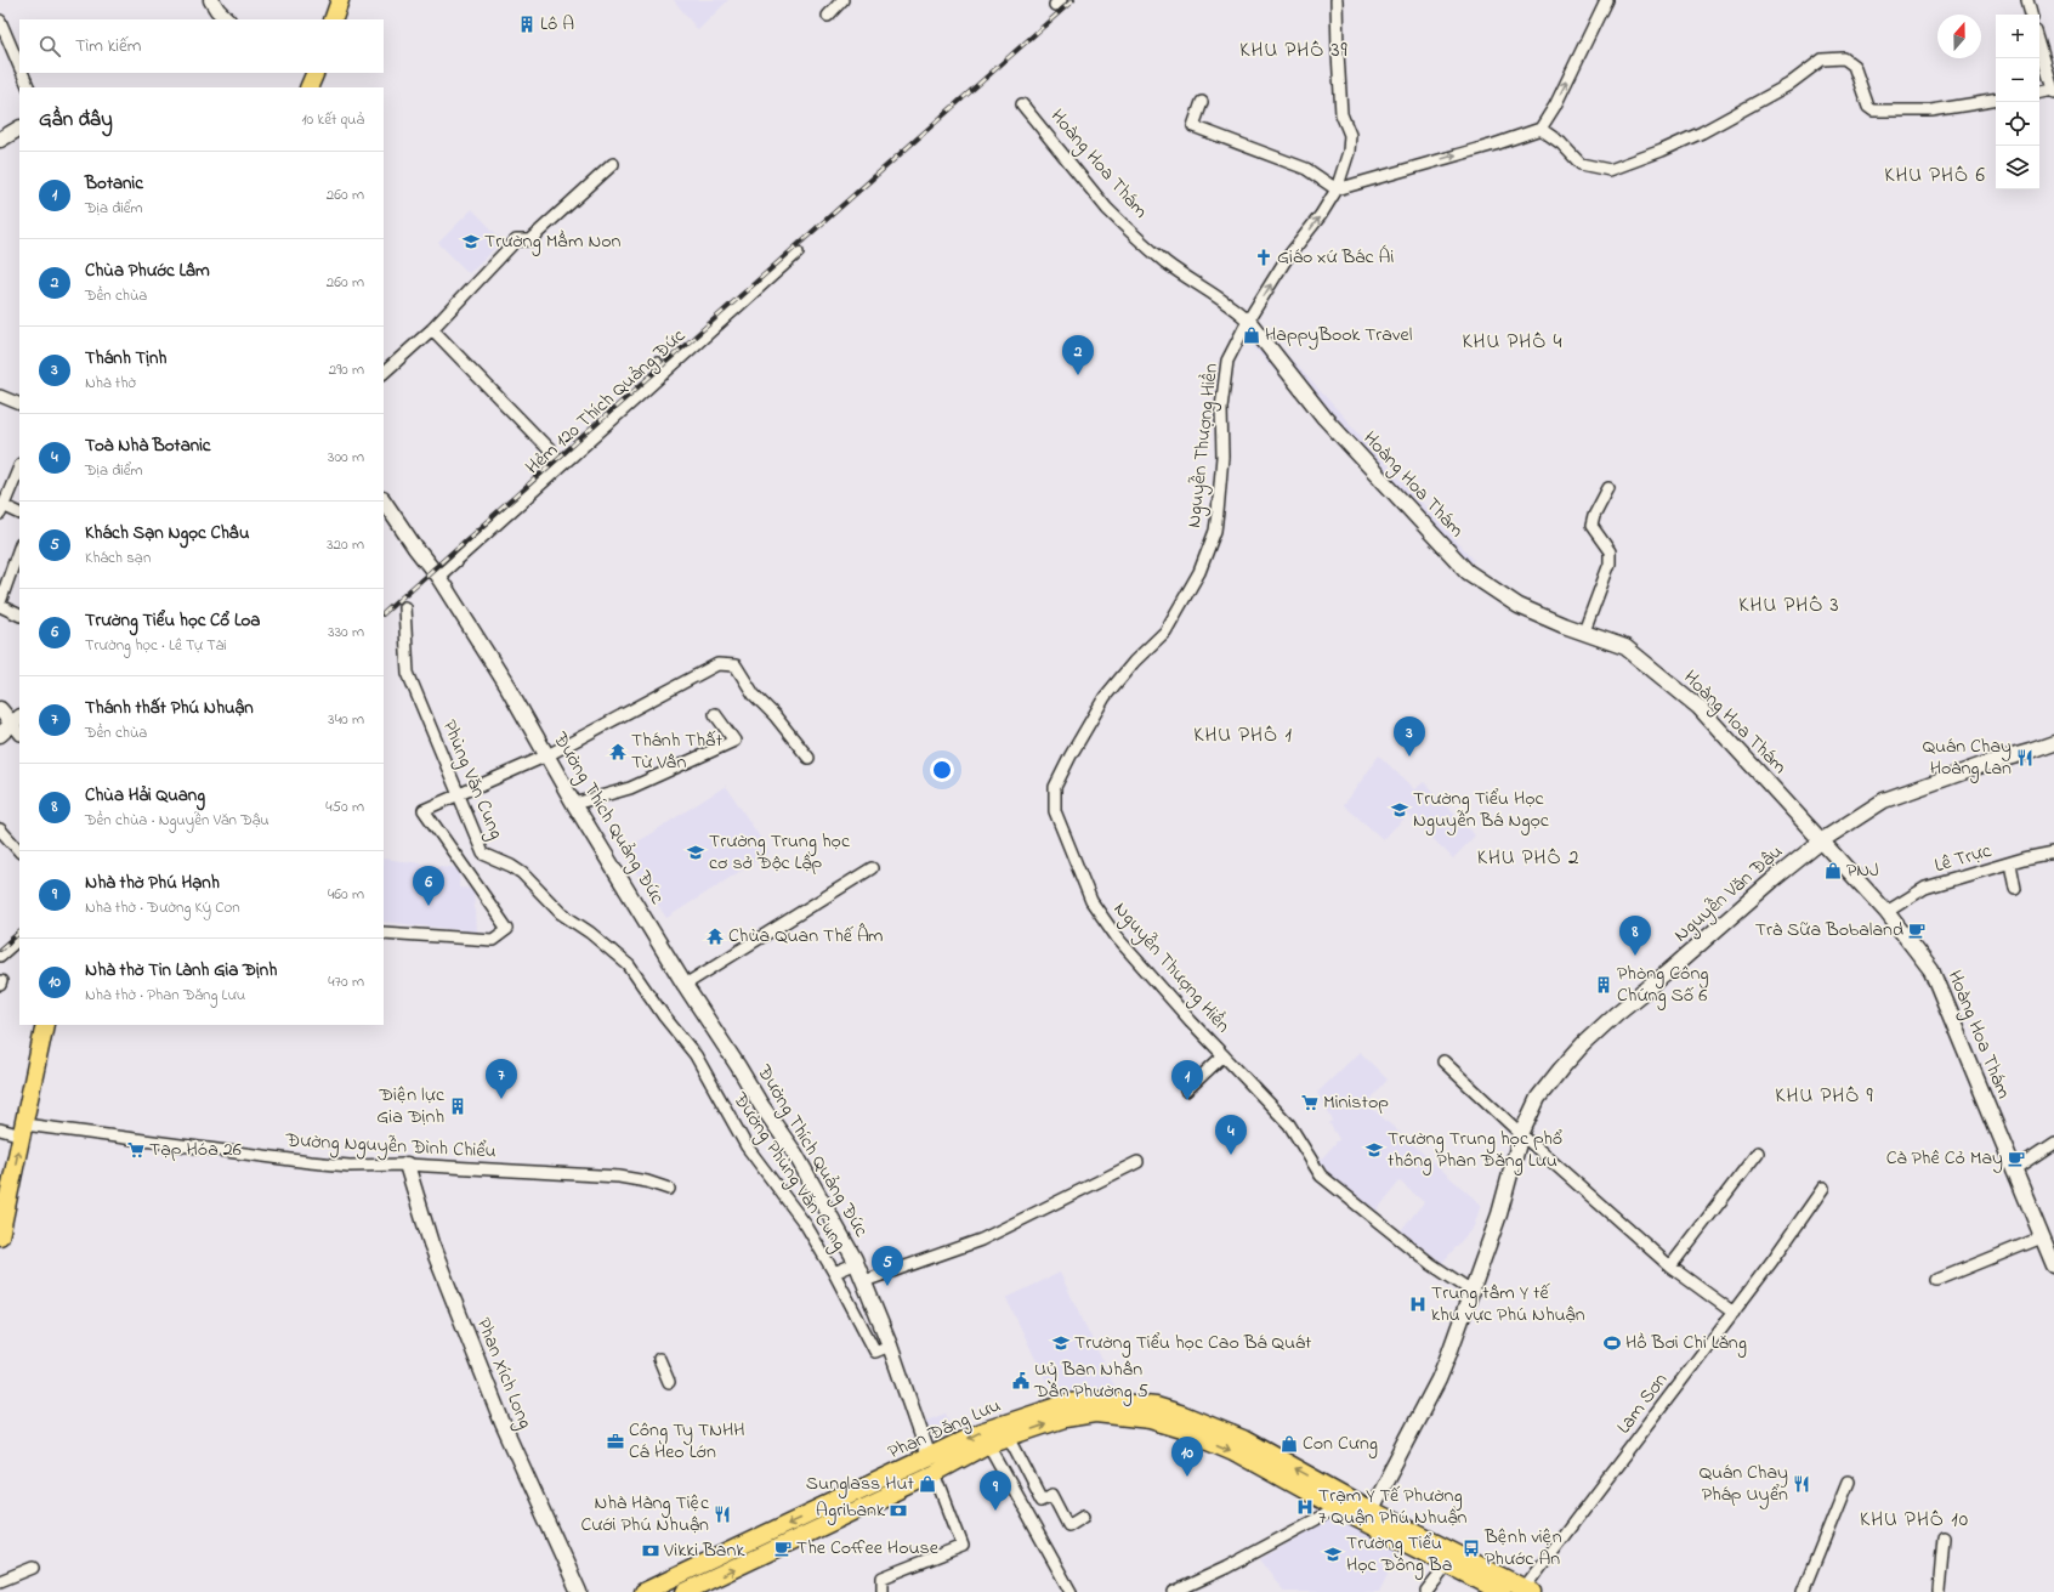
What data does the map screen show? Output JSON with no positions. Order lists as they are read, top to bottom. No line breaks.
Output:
{"streets":{"main road":["Phan Đăng Lưu"],"street":["Hoàng Hoa Thám","Hẻm 120 Thích Quảng Đức","Nguyễn Thượng Hiền","Phùng Văn Cung","Đường Thích Quảng Đức","Lê Trực","Nguyễn Văn Đậu","Đường Nguyễn Đình Chiểu","Đường Phùng Văn Cung","Phan Xích Long","Lam Sơn"]},"crossings":[["Hoàng Hoa Thám","Nguyễn Thượng Hiền"],["Hoàng Hoa Thám","Lê Trực"],["Hoàng Hoa Thám","Nguyễn Văn Đậu"],["Hẻm 120 Thích Quảng Đức","Đường Thích Quảng Đức"],["Nguyễn Thượng Hiền","Nguyễn Văn Đậu"],["Phùng Văn Cung","Đường Phùng Văn Cung"],["Đường Thích Quảng Đức","Đường Phùng Văn Cung"],["Đường Thích Quảng Đức","Phan Đăng Lưu"],["Nguyễn Văn Đậu","Phan Đăng Lưu"],["Đường Nguyễn Đình Chiểu","Phan Xích Long"],["Lam Sơn","Phan Đăng Lưu"]],"districts":["KHU PHỐ 39","KHU PHỐ 6","KHU PHỐ 4","KHU PHỐ 3","KHU PHỐ 1","KHU PHỐ 2","KHU PHỐ 9","KHU PHỐ 10"],"places":{"building":["Lô A","Phòng Công Chứng Số 6","Điện lực Gia Định"],"school or university":["Trường Mầm Non","Trường Tiểu Học Nguyễn Bá Ngọc","Trường Trung học cơ sở Độc Lập","Trường Trung học phổ thông Phan Đăng Lưu","Trường Tiểu học Cao Bá Quát","Trường Tiểu Học Đông Ba"],"church":["Giáo xứ Bác Ái"],"shop":["HappyBook Travel","PNJ","Con Cưng","Sunglass Hut"],"temple":["Thánh Thất Từ Vân","Chùa Quan Thế Âm"],"restaurant":["Quán Chay Hoàng Lan","Quán Chay Pháp Uyển","Nhà Hàng Tiệc Cưới Phú Nhuận"],"cafe":["Trà Sữa Bobaland","Cà Phê Cỏ May","The Coffee House"],"supermarket":["Ministop","Tạp Hóa 26"],"hospital":["Trung tâm Y tế khu vực Phú Nhuận","Trạm Y Tế Phường 7 Quận Phú Nhuận"],"sports":["Hồ Bơi Chi Lăng"],"public building":["Uỷ Ban Nhân Dân Phường 5"],"office":["Công Ty TNHH Cá Heo Lớn"],"bank":["Agribank","Vikki Bank"],"bus stop":["Bệnh viện Phước An"]},"north":"top","page":{"map_buttons":["+","−"],"search":"Tìm kiếm","heading":["Gần đây","10 kết quả"],"list":[{"mark":"1","name":"Botanic","note":"Địa điểm","value":"260 m"},{"mark":"2","name":"Chùa Phước Lâm","note":"Đền chùa","value":"260 m"},{"mark":"3","name":"Thánh Tịnh","note":"Nhà thờ","value":"290 m"},{"mark":"4","name":"Toà Nhà Botanic","note":"Địa điểm","value":"300 m"},{"mark":"5","name":"Khách Sạn Ngọc Châu","note":"Khách sạn","value":"320 m"},{"mark":"6","name":"Trường Tiểu học Cổ Loa","note":"Trường học · Lê Tự Tài","value":"330 m"},{"mark":"7","name":"Thánh thất Phú Nhuận","note":"Đền chùa","value":"340 m"},{"mark":"8","name":"Chùa Hải Quang","note":"Đền chùa · Nguyễn Văn Đậu","value":"450 m"},{"mark":"9","name":"Nhà thờ Phú Hạnh","note":"Nhà thờ · Đường Ký Con","value":"460 m"},{"mark":"10","name":"Nhà thờ Tin Lành Gia Định","note":"Nhà thờ · Phan Đăng Lưu","value":"470 m"}],"pins":["2","3","6","8","7","1","4","5","10","9"]}}
